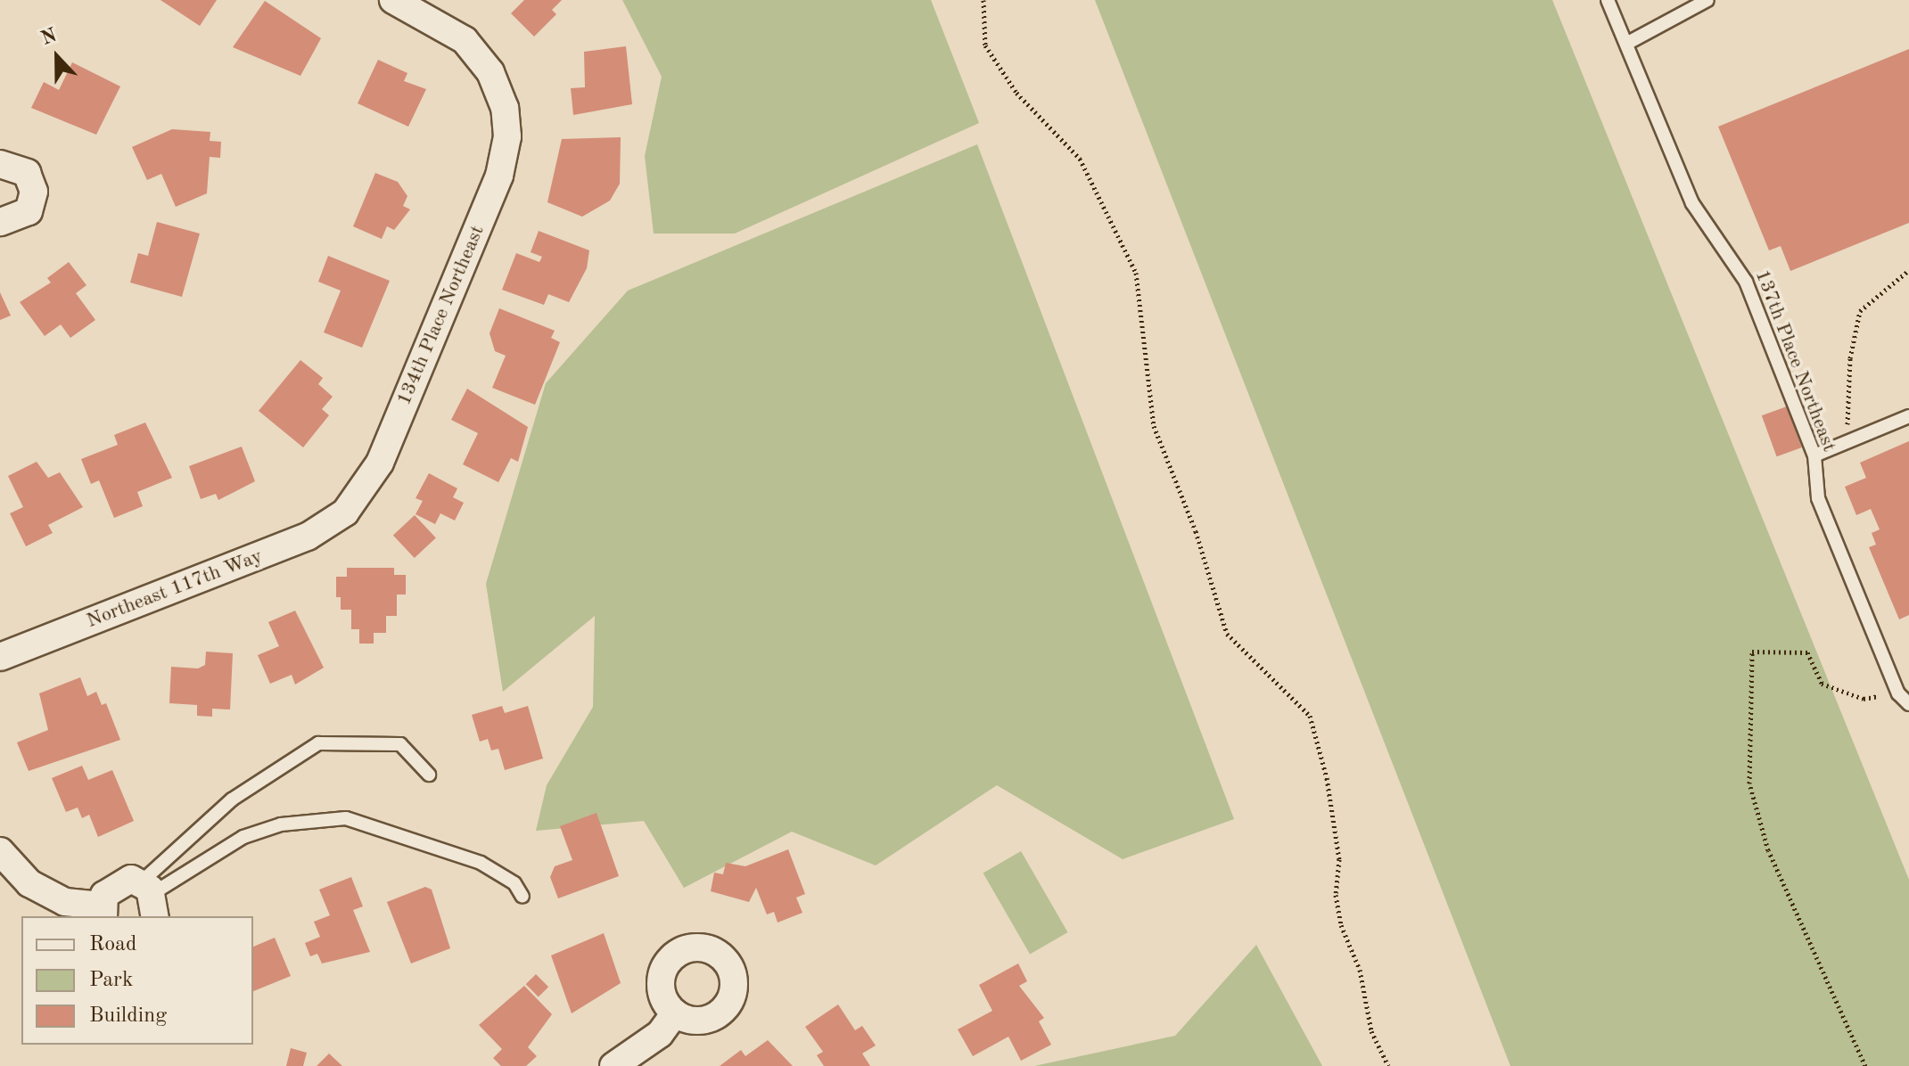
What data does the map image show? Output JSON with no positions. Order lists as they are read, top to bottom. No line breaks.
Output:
{"streets":{"street":["134th Place Northeast","Northeast 117th Way"],"lane":["137th Place Northeast"]},"crossings":[["134th Place Northeast","Northeast 117th Way"]],"legend":["Road","Park","Building"],"north":"top"}
